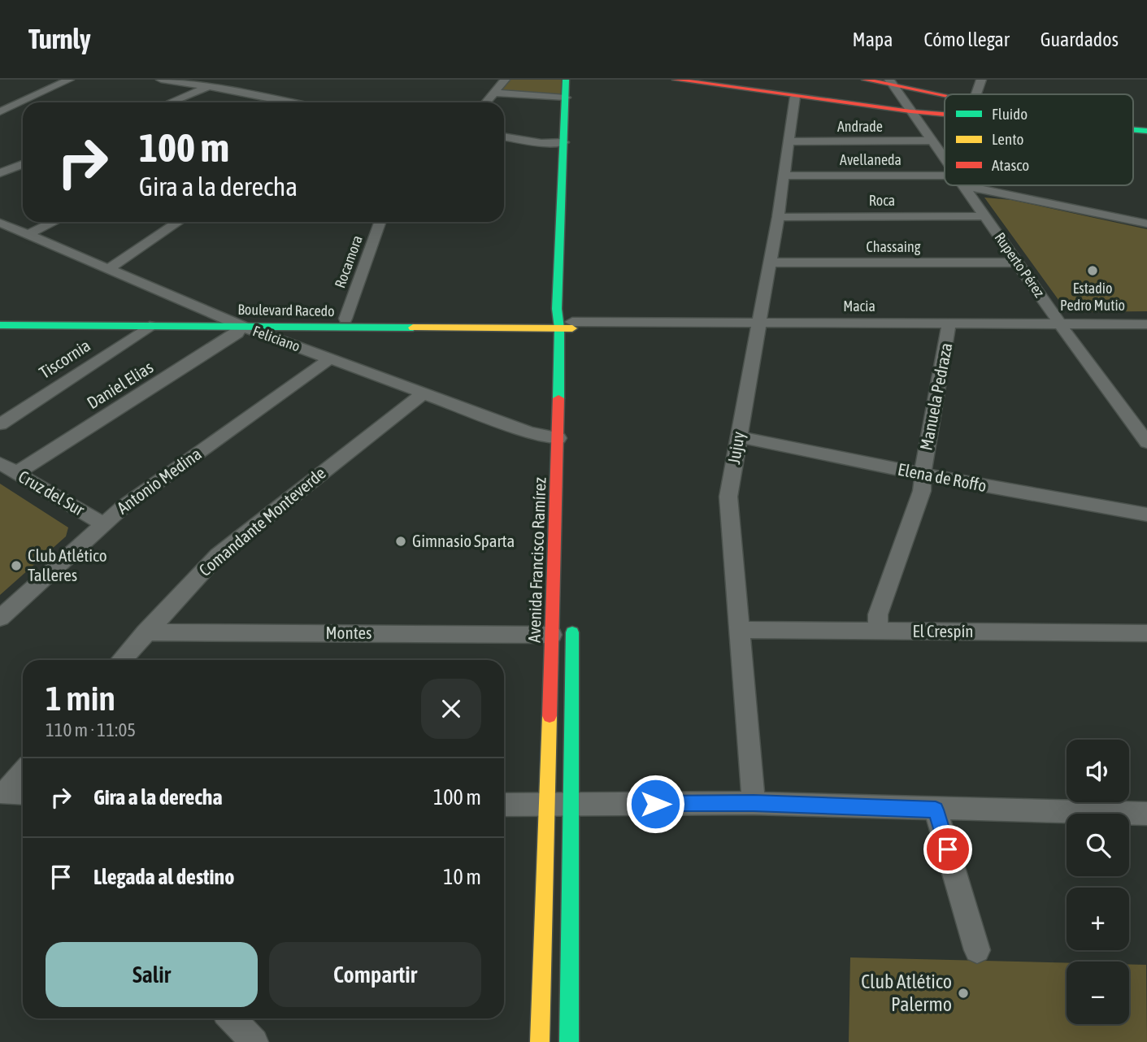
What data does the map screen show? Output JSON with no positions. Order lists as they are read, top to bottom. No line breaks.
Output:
{"streets":{"main road":["Boulevard Racedo","Avenida Francisco Ramírez"],"street":["Andrade","Avellaneda","Roca","Chassaing","Rocamora","Ruperto Pérez","Macia","Feliciano","Tiscornia","Daniel Elias","Manuela Pedraza","Jujuy","Elena de Roffo","Antonio Medina","Cruz del Sur","Comandante Monteverde","El Crespín","Montes"]},"crossings":[["Andrade","Ruperto Pérez"],["Andrade","Jujuy"],["Avellaneda","Jujuy"],["Roca","Ruperto Pérez"],["Roca","Jujuy"],["Chassaing","Ruperto Pérez"],["Chassaing","Jujuy"],["Rocamora","Boulevard Racedo"],["Ruperto Pérez","Macia"],["Macia","Boulevard Racedo"],["Macia","Manuela Pedraza"],["Macia","Jujuy"],["Macia","Avenida Francisco Ramírez"],["Boulevard Racedo","Feliciano"],["Boulevard Racedo","Tiscornia"],["Boulevard Racedo","Daniel Elias"],["Boulevard Racedo","Avenida Francisco Ramírez"],["Feliciano","Daniel Elias"],["Feliciano","Antonio Medina"],["Feliciano","Comandante Monteverde"],["Feliciano","Avenida Francisco Ramírez"],["Daniel Elias","Cruz del Sur"],["Manuela Pedraza","Elena de Roffo"],["Manuela Pedraza","El Crespín"],["Jujuy","Elena de Roffo"],["Jujuy","El Crespín"],["Antonio Medina","Cruz del Sur"],["Comandante Monteverde","Montes"],["Avenida Francisco Ramírez","Montes"]],"places":["Estadio Pedro Mutio","Gimnasio Sparta","Club Atlético Talleres","Club Atlético Palermo"],"legend":["Fluido","Lento","Atasco"],"page":{"header":"Turnly","nav":["Mapa","Cómo llegar","Guardados"],"turn":["100 m","Gira a la derecha"],"heading":["1 min","110 m · 11:05"],"map_buttons":["+","−"],"list":[{"name":"Gira a la derecha","value":"100 m"},{"name":"Llegada al destino","value":"10 m"}],"buttons":["Salir","Compartir"]}}
